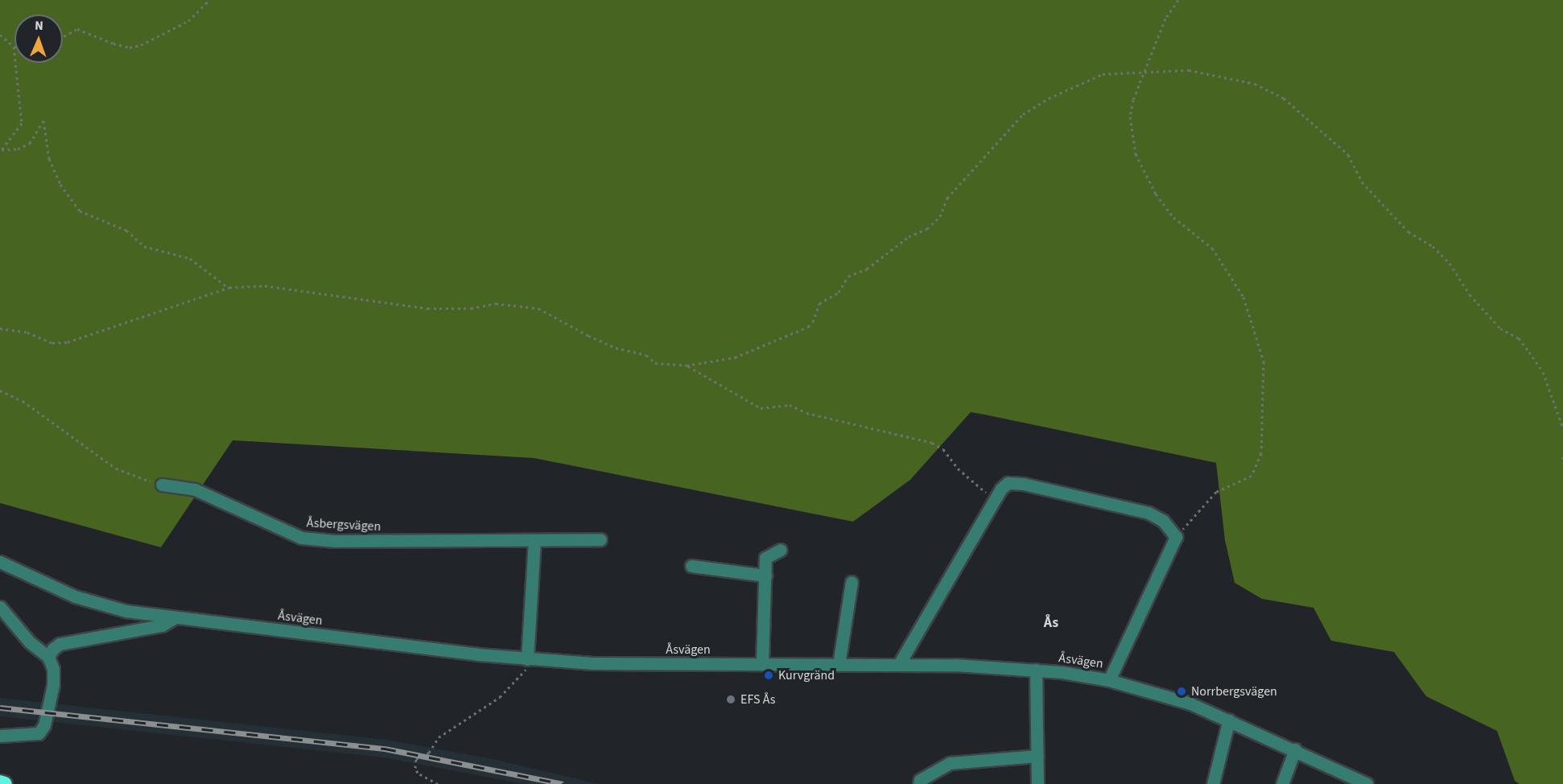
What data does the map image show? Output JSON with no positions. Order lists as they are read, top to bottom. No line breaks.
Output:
{"streets":{"street":["Åsbergsvägen","Åsvägen"]},"districts":["Ås"],"places":["Kurvgränd","Norrbergsvägen","EFS Ås"],"north":"top"}
